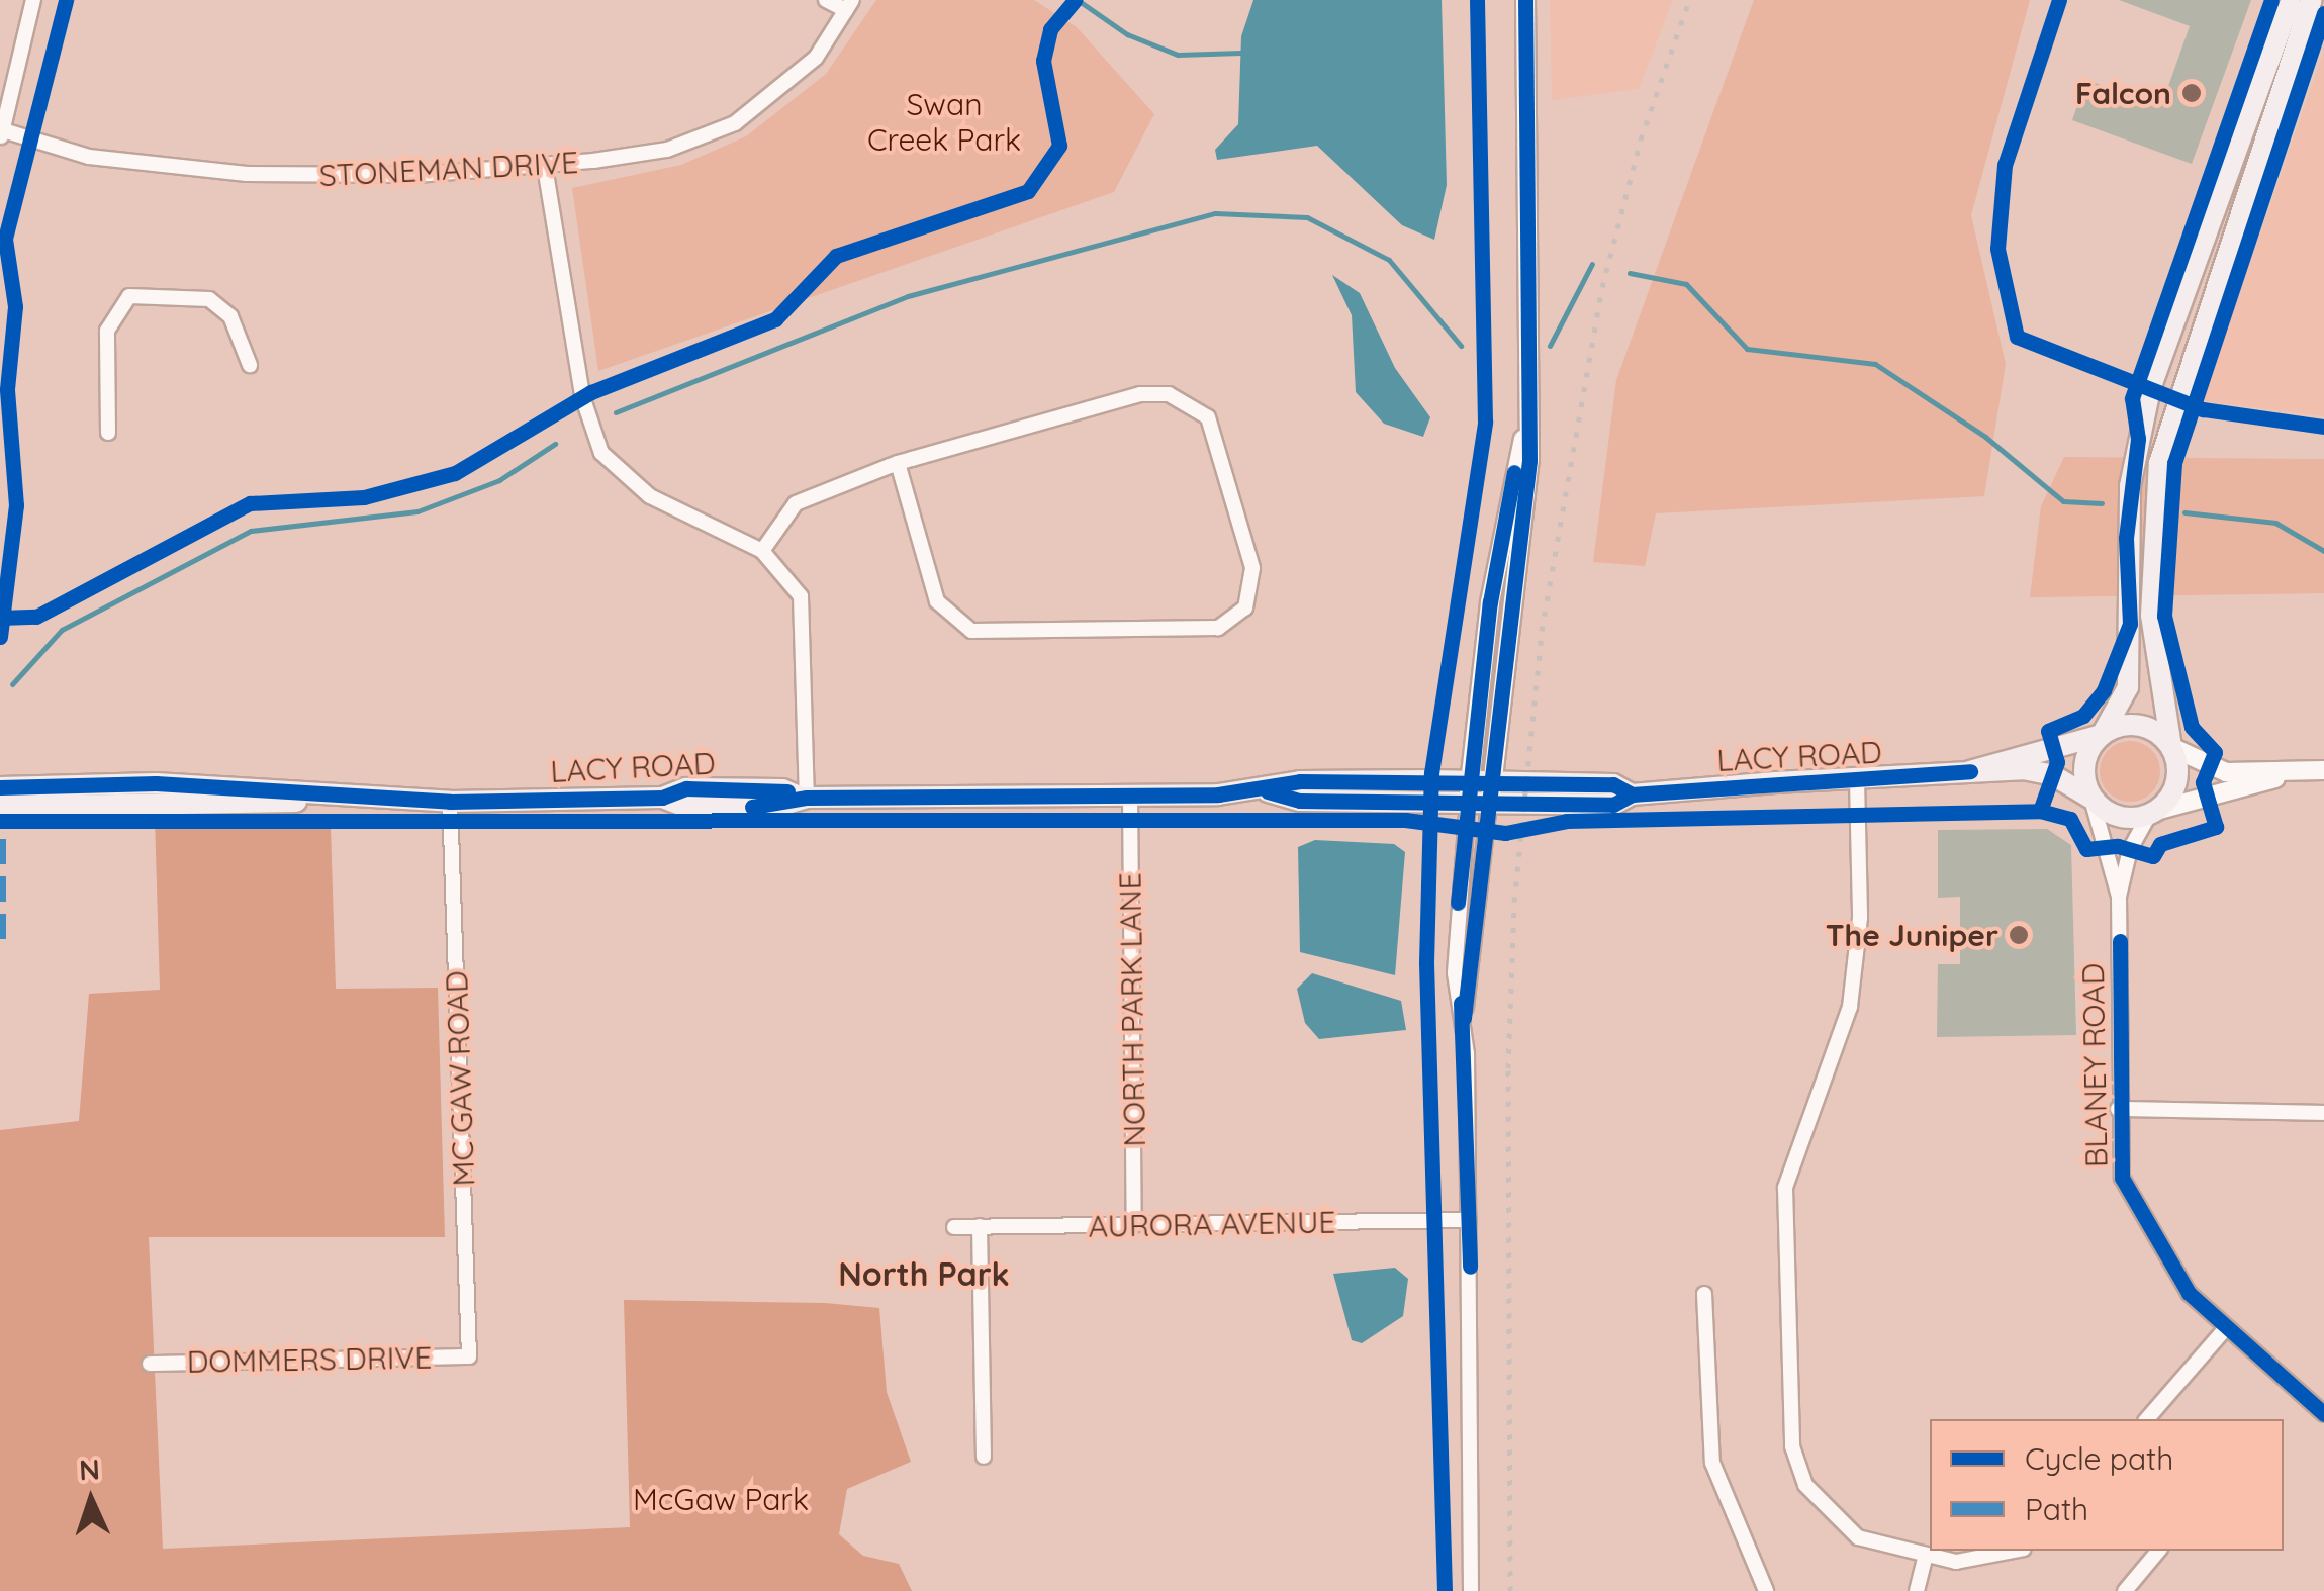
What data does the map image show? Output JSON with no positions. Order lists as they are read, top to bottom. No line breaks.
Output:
{"streets":{"main road":["LACY ROAD"],"street":["STONEMAN DRIVE","NORTH PARK LANE","BLANEY ROAD","MC GAW ROAD","AURORA AVENUE","DOMMERS DRIVE"]},"crossings":[["LACY ROAD","NORTH PARK LANE"],["LACY ROAD","BLANEY ROAD"],["LACY ROAD","MC GAW ROAD"],["NORTH PARK LANE","AURORA AVENUE"],["MC GAW ROAD","DOMMERS DRIVE"]],"districts":["North Park"],"parks":["Swan Creek Park","McGaw Park"],"places":["Falcon","The Juniper"],"legend":["Cycle path","Path"],"north":"top"}
